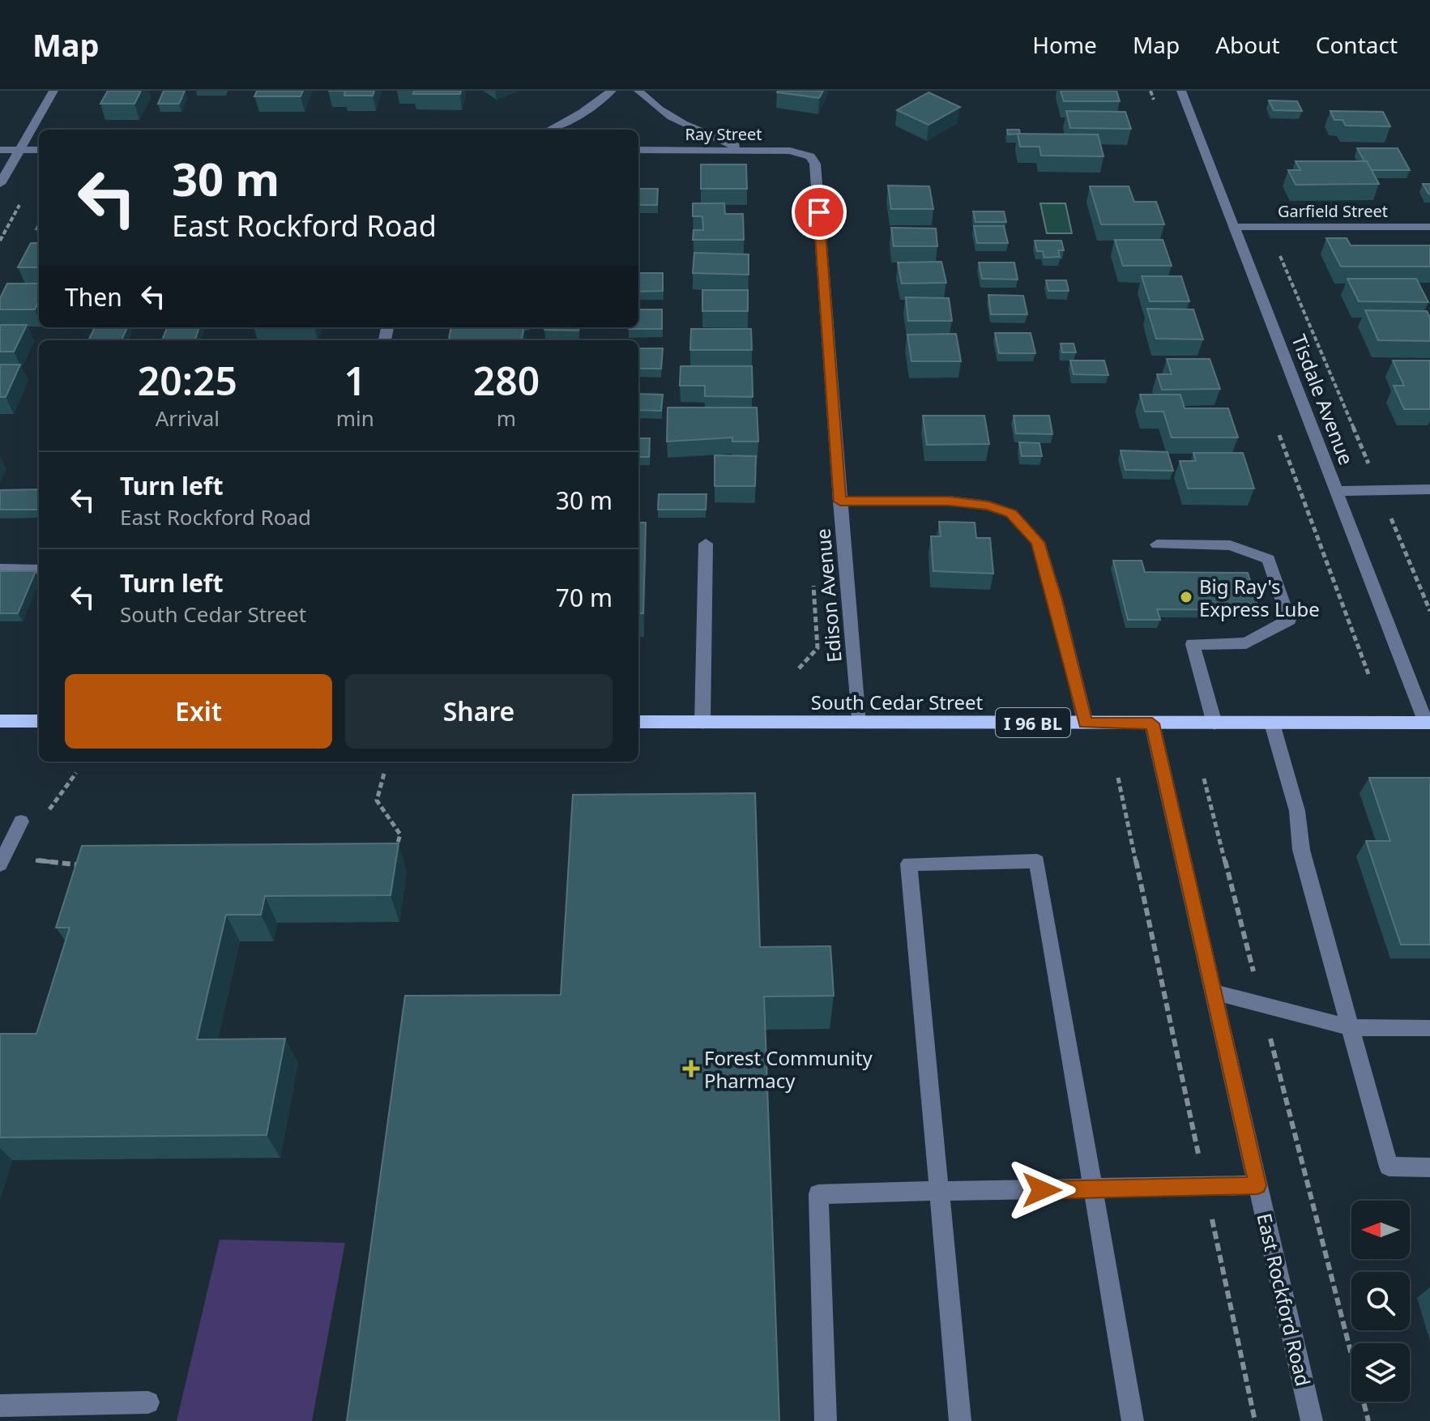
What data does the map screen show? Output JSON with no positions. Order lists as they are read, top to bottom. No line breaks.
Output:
{"streets":{"main road":["South Cedar Street","I 96 BL"],"street":["Ray Street","Garfield Street","Tisdale Avenue","Edison Avenue","East Rockford Road"]},"crossings":[["Ray Street","Edison Avenue"],["Garfield Street","Tisdale Avenue"],["Tisdale Avenue","South Cedar Street"],["Edison Avenue","South Cedar Street"],["South Cedar Street","East Rockford Road"]],"places":{"other":["Big Ray's Express Lube"],"health":["Forest Community Pharmacy"]},"north":"left","page":{"header":"Map","nav":["Home","Map","About","Contact"],"turn":["30 m","East Rockford Road"],"then":"Then","eta":["20:25","Arrival","1","min","280","m"],"list":[{"name":"Turn left","note":"East Rockford Road","value":"30 m"},{"name":"Turn left","note":"South Cedar Street","value":"70 m"}],"buttons":["Exit","Share"]}}
